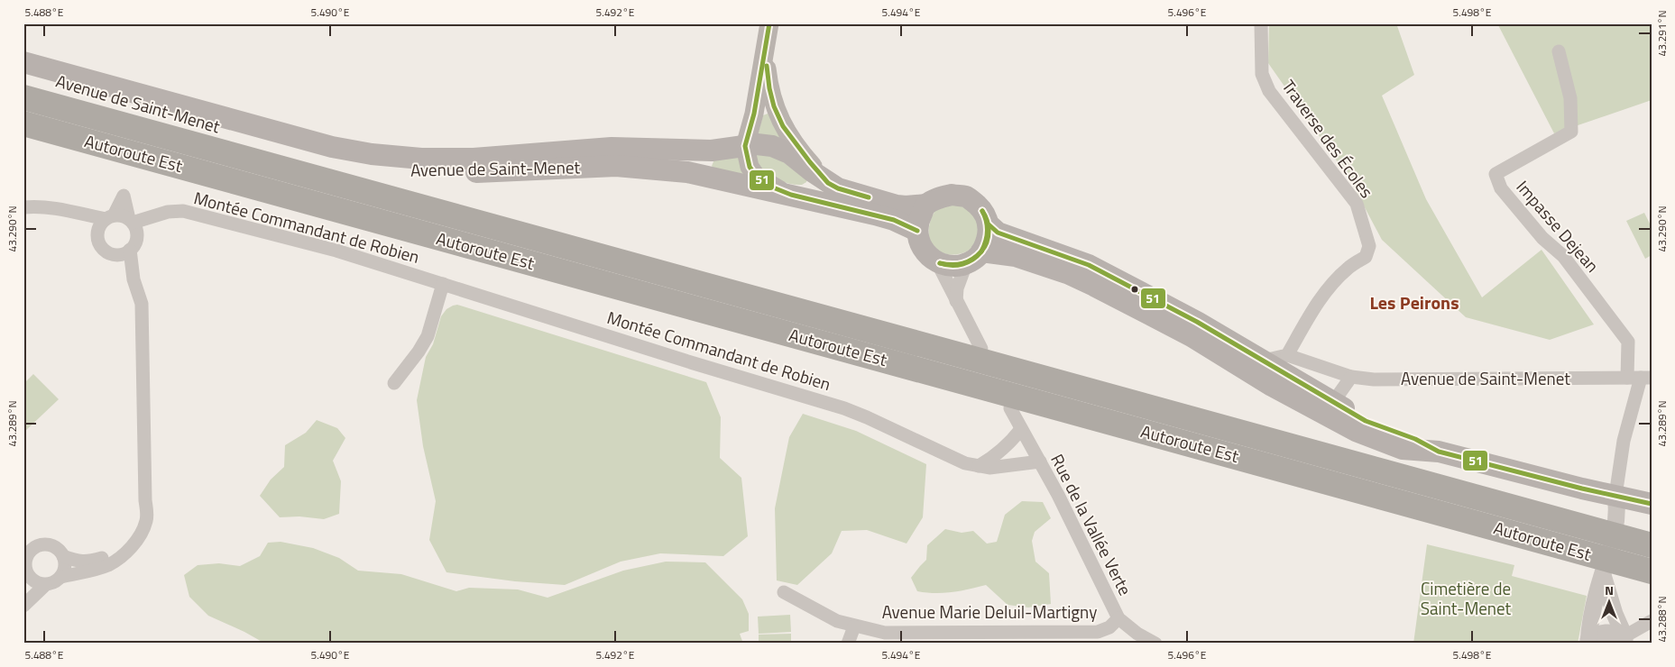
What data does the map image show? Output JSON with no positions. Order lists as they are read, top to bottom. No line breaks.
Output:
{"streets":{"highway":["Autoroute Est"],"main road":["Avenue de Saint-Menet"],"street":["Traverse des Écoles","Impasse Dejean","Montée Commandant de Robien","Rue de la Vallée Verte","Avenue Marie Deluil-Martigny"]},"crossings":[["Avenue de Saint-Menet","Traverse des Écoles"],["Avenue de Saint-Menet","Impasse Dejean"],["Montée Commandant de Robien","Rue de la Vallée Verte"],["Rue de la Vallée Verte","Avenue Marie Deluil-Martigny"]],"districts":["Les Peirons"],"parks":["Cimetière de Saint-Menet"],"lines":["transit line 51"],"north":"top","coordinates":["5.488°E","5.490°E","5.492°E","5.494°E","5.496°E","5.498°E","43.291°N","43.290°N","43.289°N","43.288°N"]}
